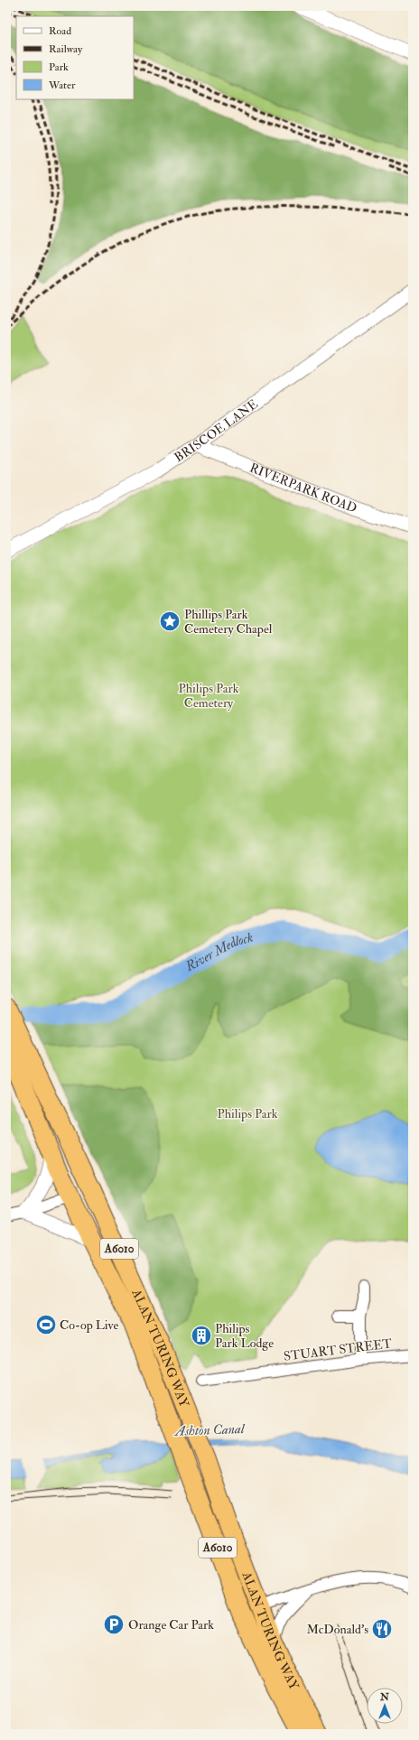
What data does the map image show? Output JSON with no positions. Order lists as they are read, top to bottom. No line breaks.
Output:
{"streets":{"highway":["A6010","ALAN TURING WAY"],"street":["BRISCOE LANE","RIVERPARK ROAD","STUART STREET"]},"crossings":[["BRISCOE LANE","RIVERPARK ROAD"]],"water":["River Medlock","Ashton Canal"],"parks":["Philips Park Cemetery","Philips Park"],"places":{"place":["Phillips Park Cemetery Chapel"],"sports":["Co-op Live"],"building":["Philips Park Lodge"],"parking":["Orange Car Park"],"restaurant":["McDonald's"]},"legend":["Road","Railway","Park","Water"],"north":"top"}
